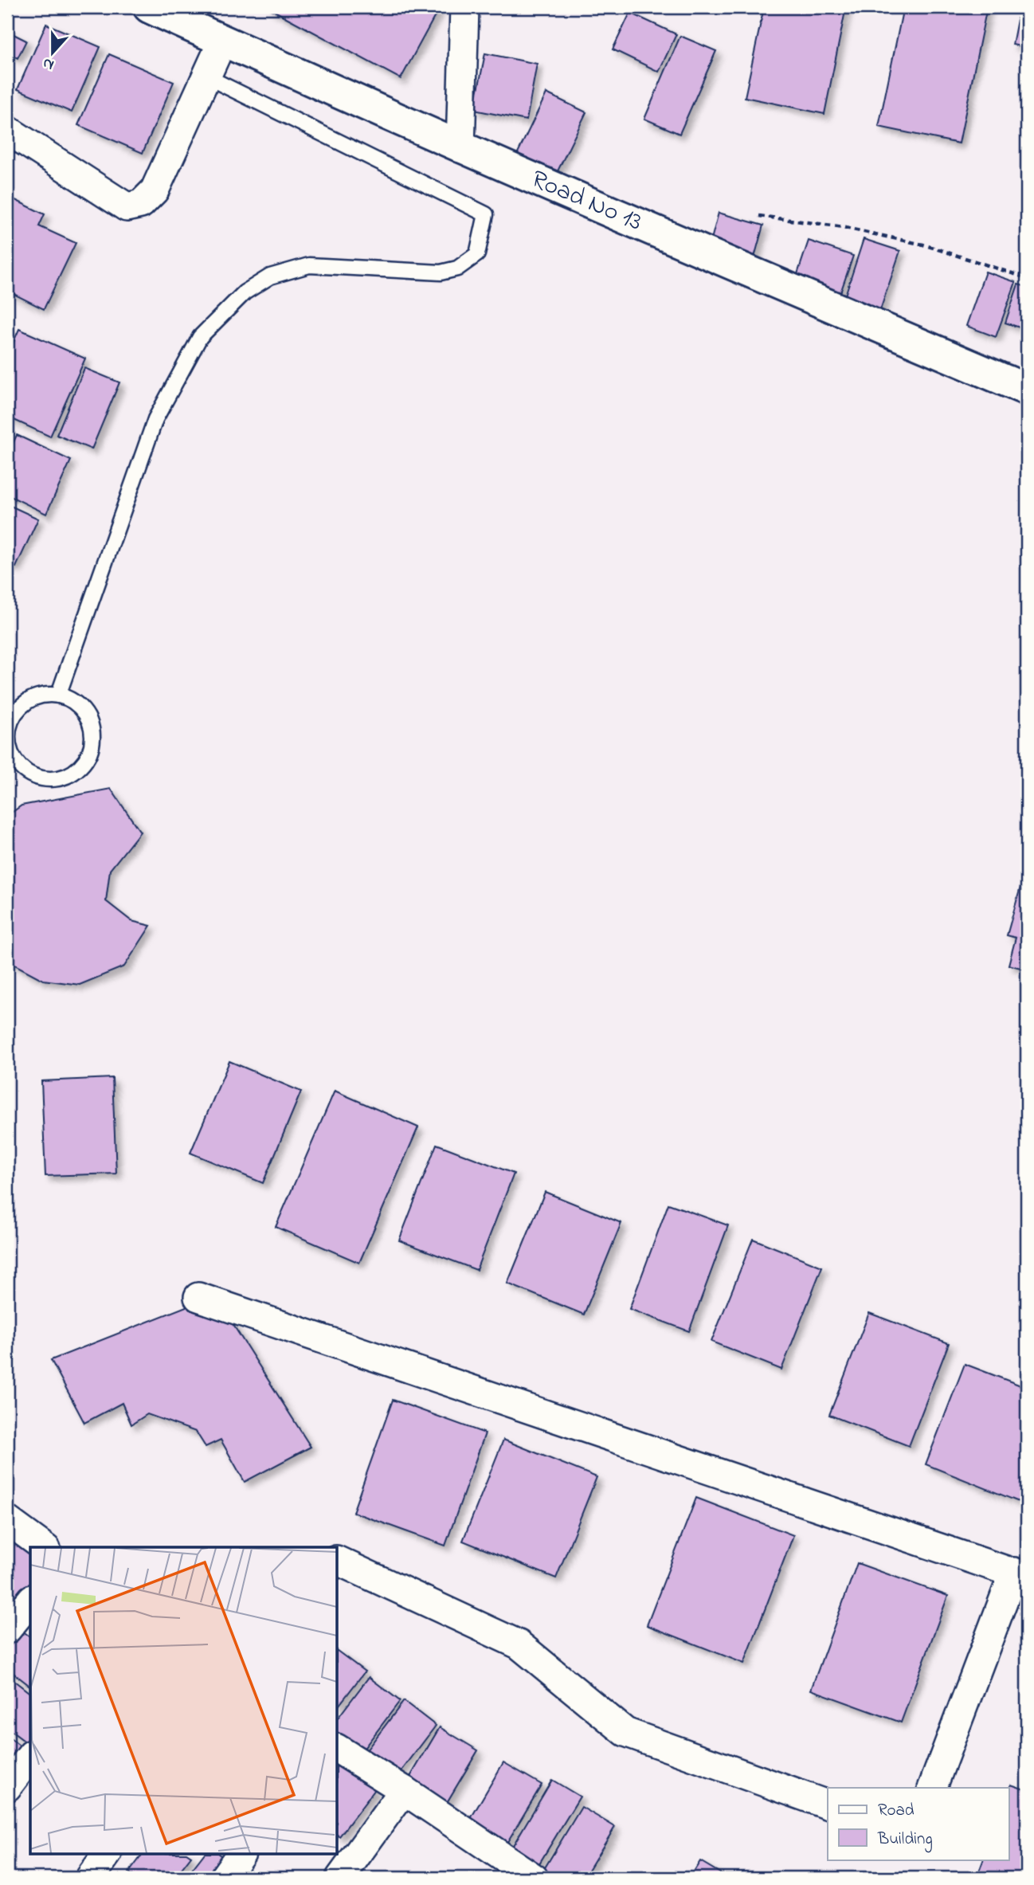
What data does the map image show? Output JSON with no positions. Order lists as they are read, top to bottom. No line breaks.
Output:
{"streets":{"street":["Road No 13"]},"legend":["Road","Building"],"north":"bottom"}
